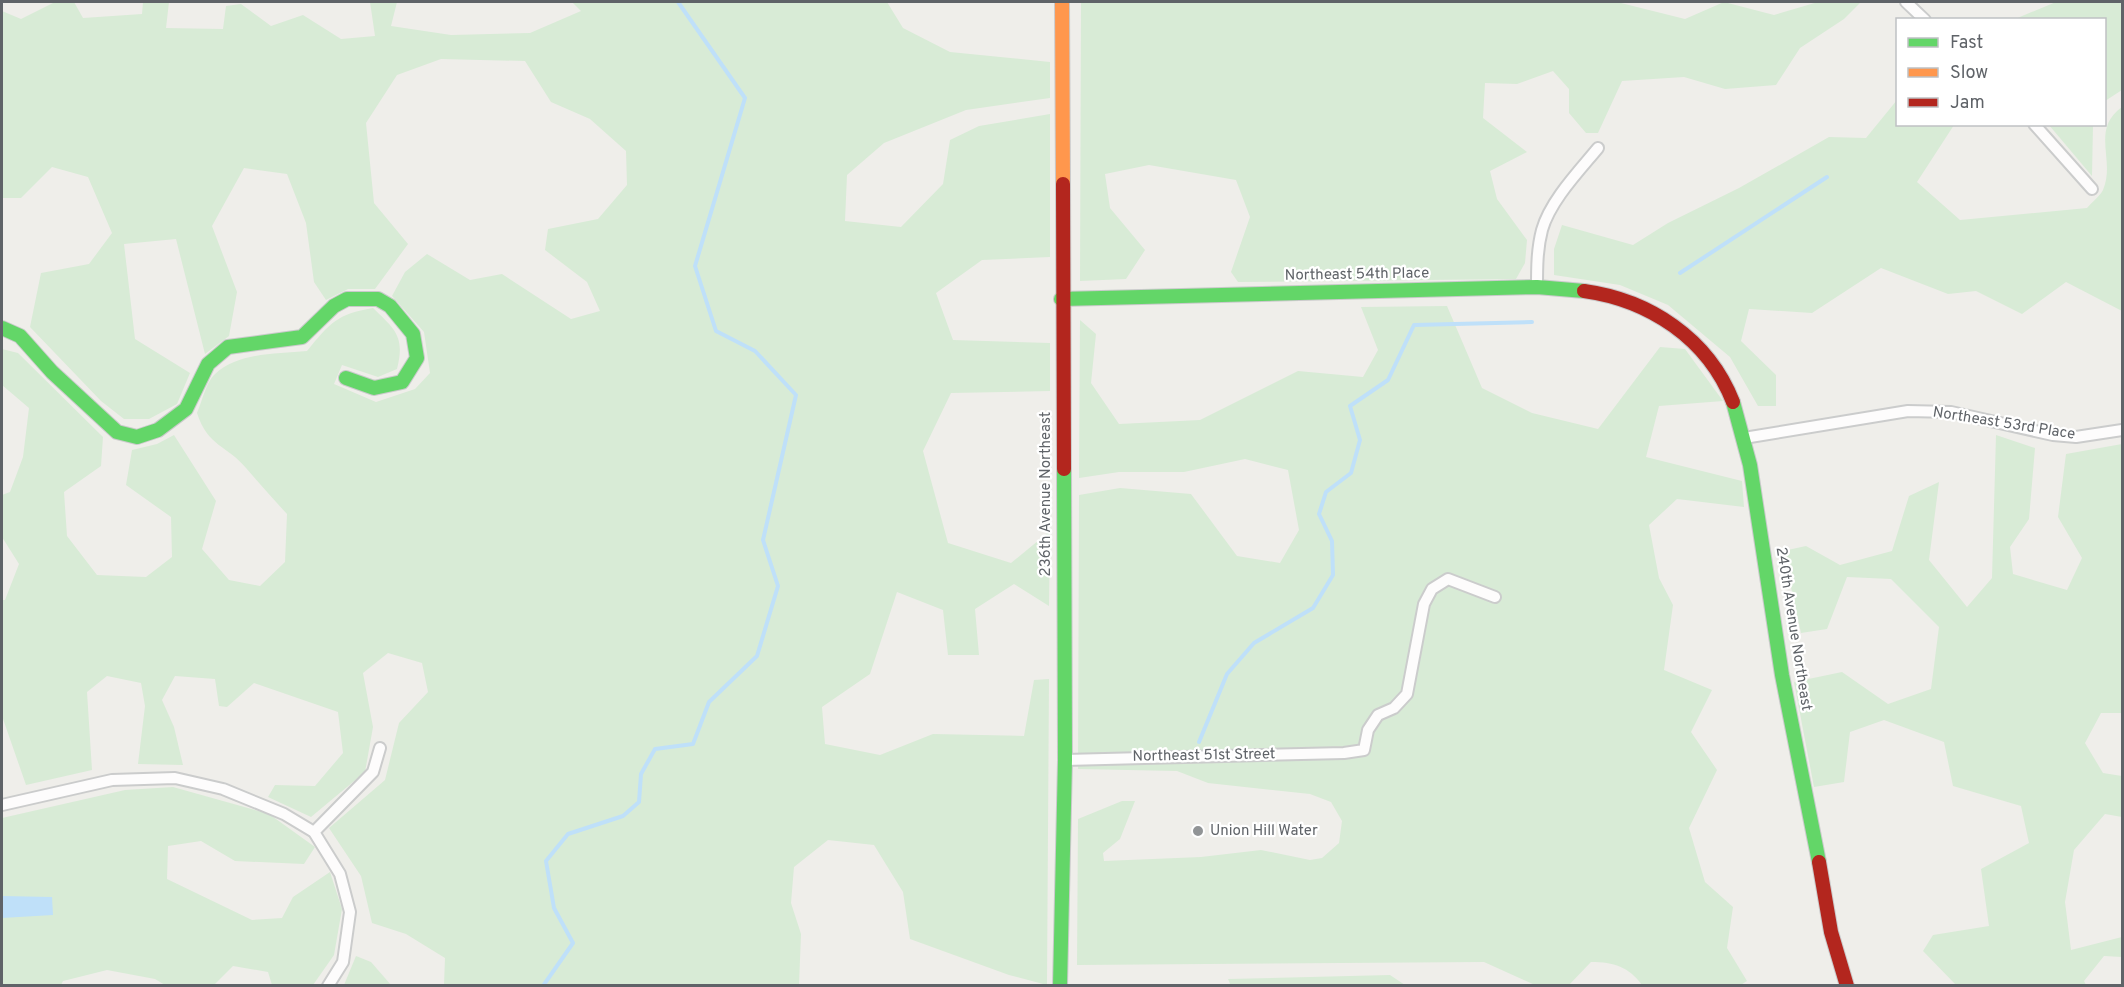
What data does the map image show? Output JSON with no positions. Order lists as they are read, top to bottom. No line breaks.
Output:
{"streets":{"street":["Northeast 54th Place","Northeast 53rd Place","236th Avenue Northeast","240th Avenue Northeast","Northeast 51st Street"]},"crossings":[["Northeast 54th Place","236th Avenue Northeast"],["Northeast 54th Place","240th Avenue Northeast"],["Northeast 53rd Place","240th Avenue Northeast"],["236th Avenue Northeast","Northeast 51st Street"]],"places":["Union Hill Water"],"legend":["Fast","Slow","Jam"]}
